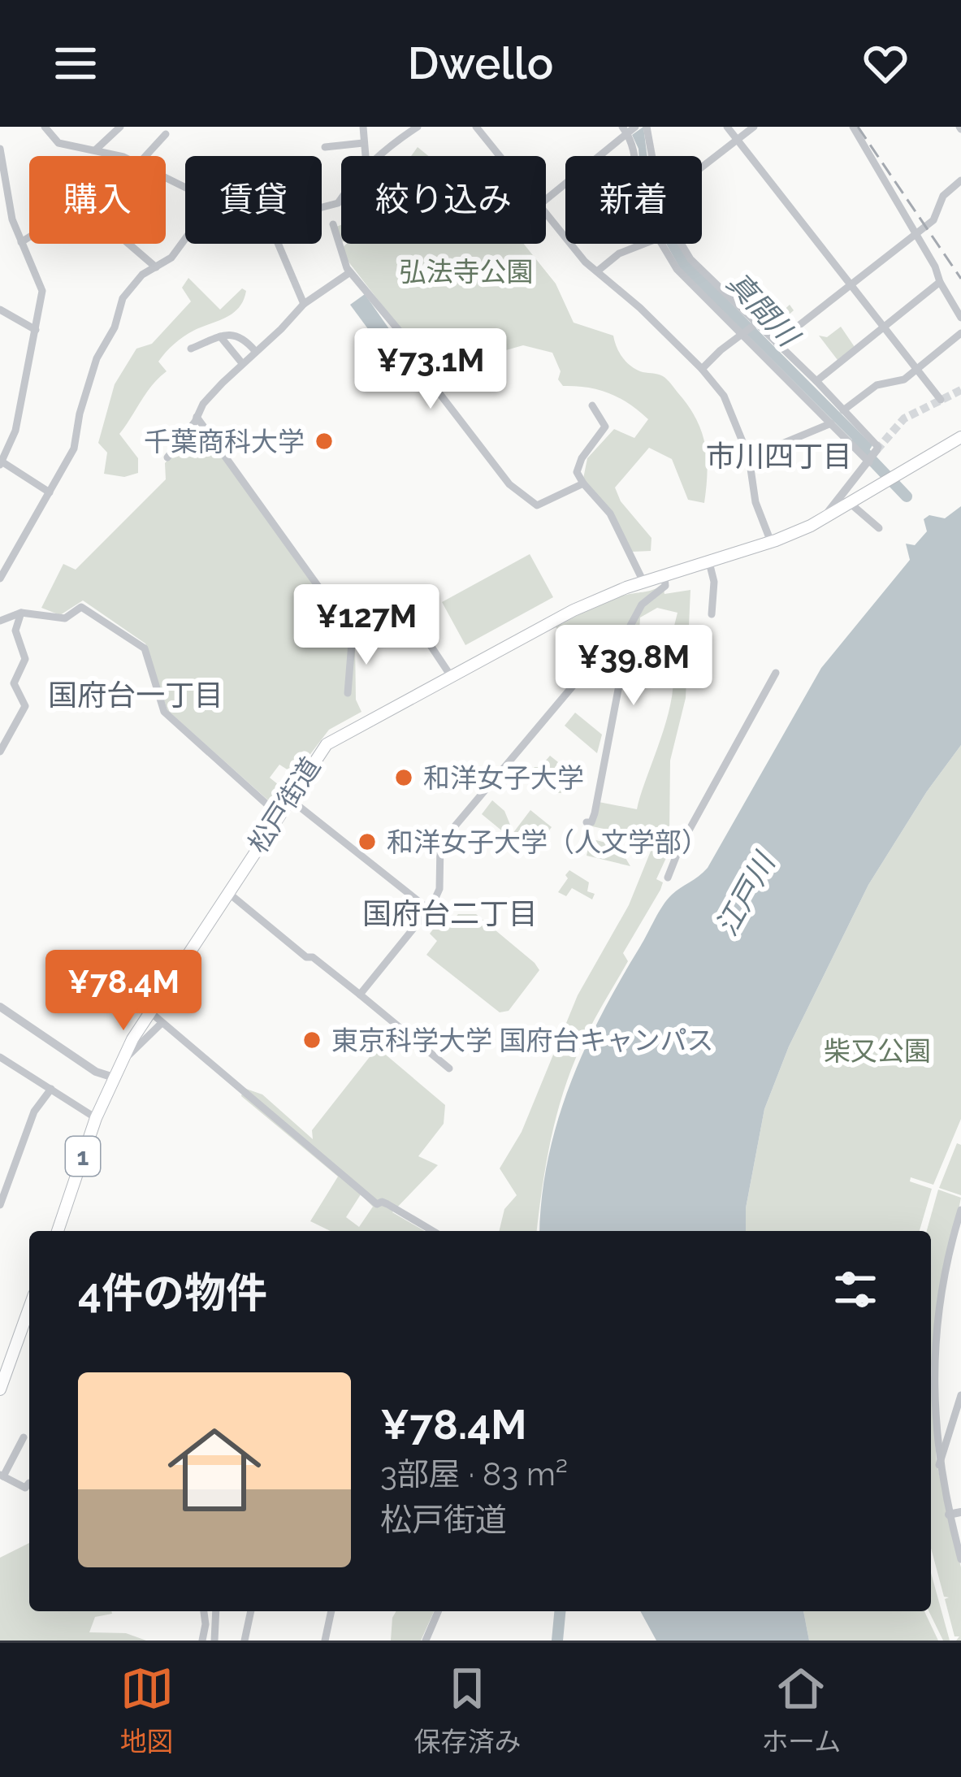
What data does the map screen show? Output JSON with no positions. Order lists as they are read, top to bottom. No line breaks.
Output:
{"streets":{"main road":["松戸街道","1"]},"districts":["市川四丁目","国府台一丁目","国府台二丁目"],"water":["真間川","江戸川"],"parks":["弘法寺公園","柴又公園"],"places":["千葉商科大学","和洋女子大学","和洋女子大学（人文学部）","東京科学大学 国府台キャンパス"],"page":{"header":"Dwello","chip":["購入","賃貸","絞り込み","新着"],"price":["¥73.1M","¥127M","¥39.8M","¥78.4M"],"heading":"4件の物件","list":[{"name":"¥78.4M","note":"3部屋 · 83 m² · 松戸街道"}],"tabs":["地図","保存済み","ホーム"]}}
